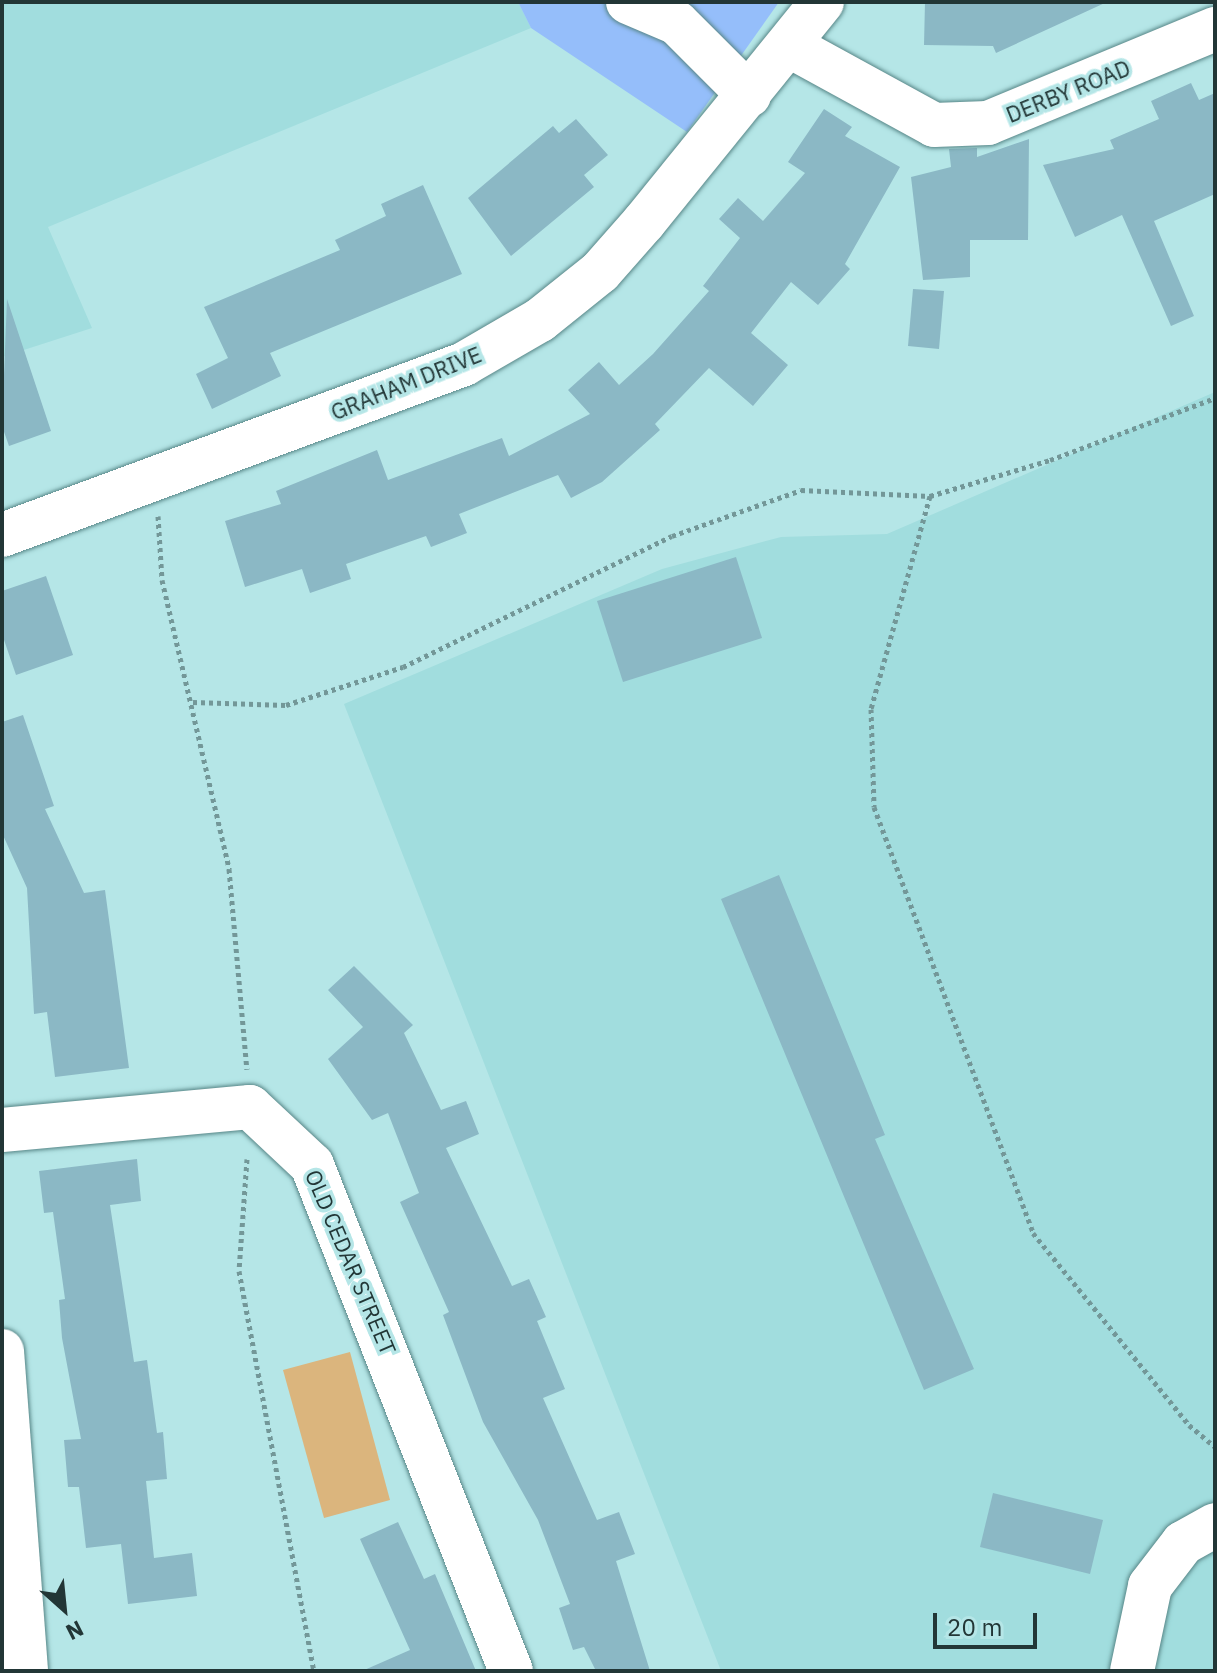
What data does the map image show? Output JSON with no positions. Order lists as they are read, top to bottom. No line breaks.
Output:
{"streets":{"street":["DERBY ROAD","GRAHAM DRIVE","OLD CEDAR STREET"]},"crossings":[["DERBY ROAD","GRAHAM DRIVE"]],"scale_bar":"20 m","north":"bottom right"}
